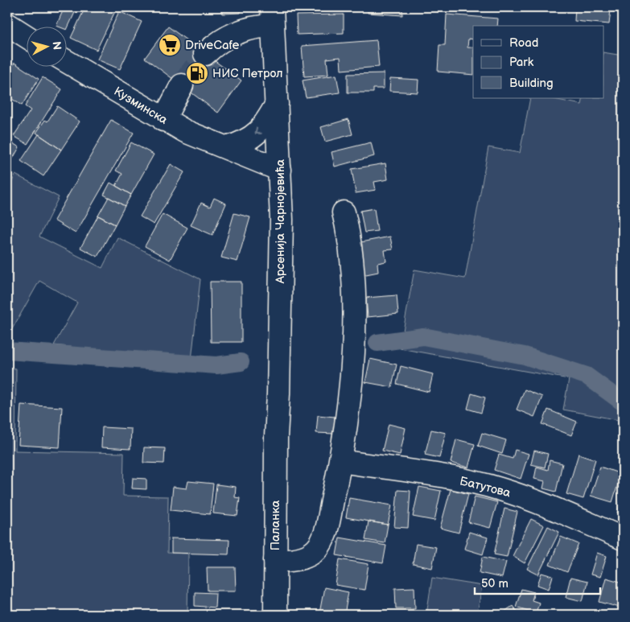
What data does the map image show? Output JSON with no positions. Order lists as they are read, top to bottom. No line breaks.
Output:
{"streets":{"street":["Кузминска","Арсенија Чарнојевића","Батутова","Паланка"]},"crossings":[["Кузминска","Арсенија Чарнојевића"],["Арсенија Чарнојевића","Паланка"]],"places":{"supermarket":["DriveCafe"],"fuel station":["НИС Петрол"]},"legend":["Road","Park","Building"],"scale_bar":"50 m","north":"right"}
